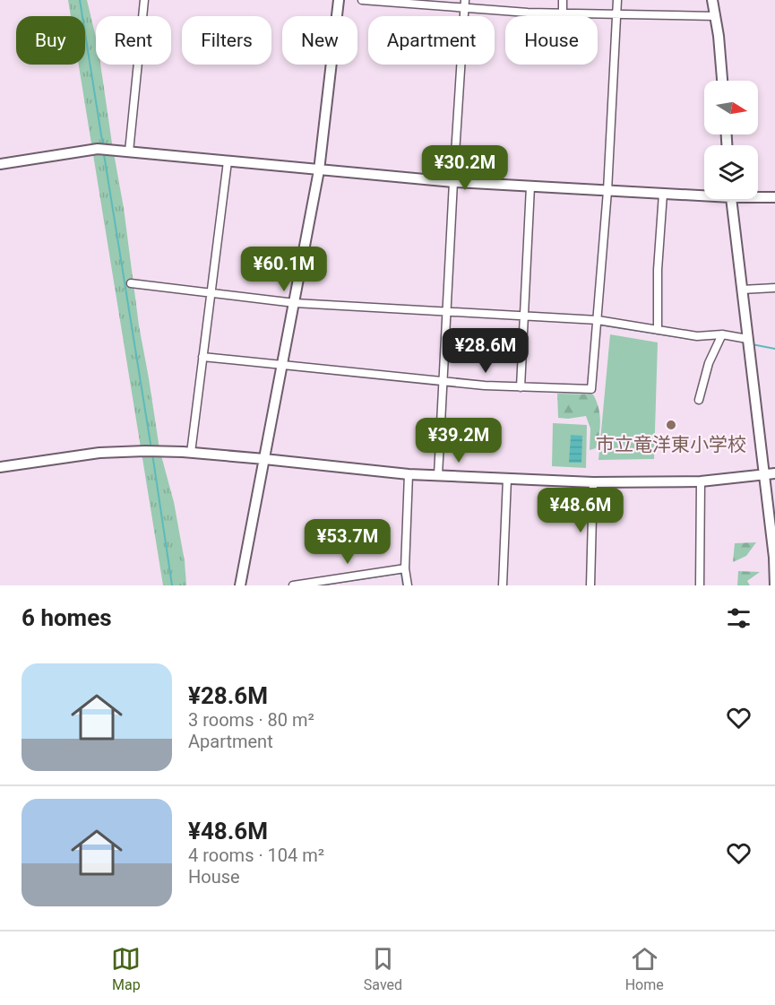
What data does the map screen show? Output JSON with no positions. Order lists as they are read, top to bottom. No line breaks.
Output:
{"places":["市立竜洋東小学校"],"north":"right","page":{"chip":["Buy","Rent","Filters","New","Apartment","House"],"price":["¥30.2M","¥60.1M","¥28.6M","¥39.2M","¥48.6M","¥53.7M"],"heading":"6 homes","list":[{"name":"¥28.6M","note":"3 rooms · 80 m² · Apartment"},{"name":"¥48.6M","note":"4 rooms · 104 m² · House"}],"tabs":["Map","Saved","Home"]}}
